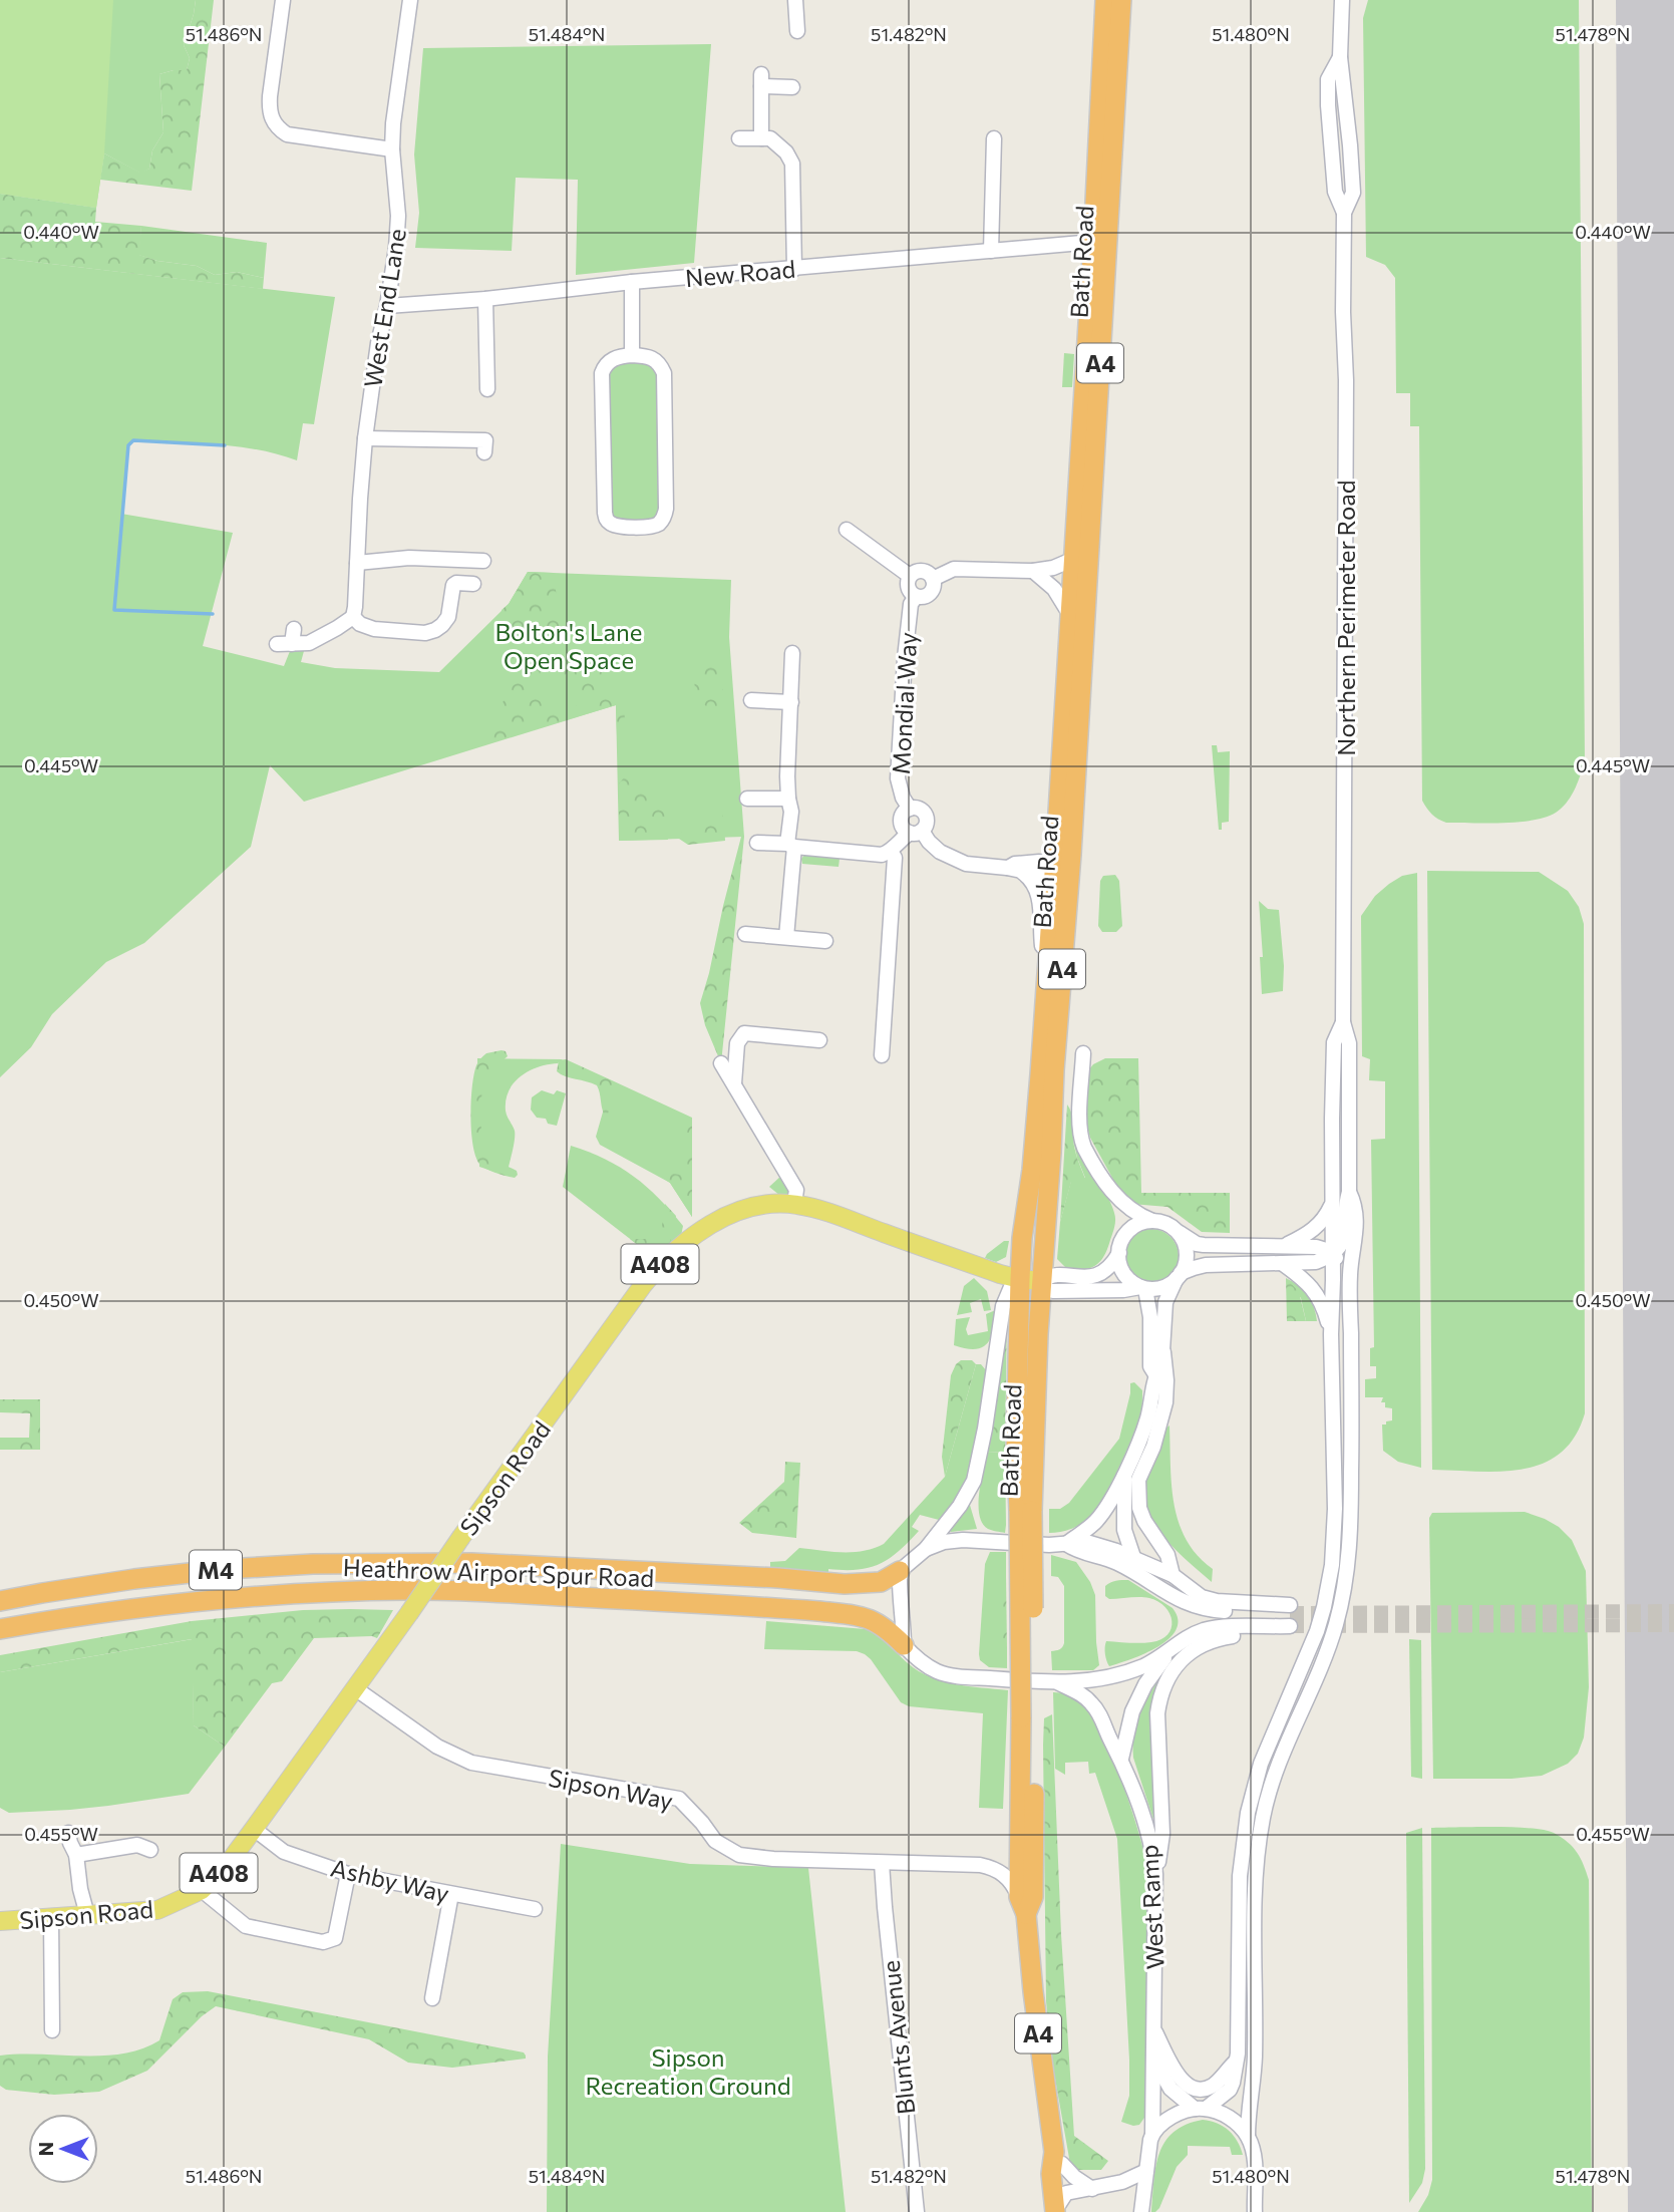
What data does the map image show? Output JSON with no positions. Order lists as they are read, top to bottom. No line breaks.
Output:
{"streets":{"highway":["Bath Road","A4","M4","Heathrow Airport Spur Road"],"main road":["A408","Sipson Road"],"street":["New Road","West End Lane","Northern Perimeter Road","Mondial Way","Sipson Way","Ashby Way","West Ramp","Blunts Avenue"]},"crossings":[["Bath Road","New Road"],["Bath Road","Sipson Road"],["New Road","West End Lane"],["Sipson Road","Sipson Way"],["Sipson Road","Ashby Way"],["Sipson Way","Blunts Avenue"]],"parks":["Bolton's Lane Open Space","Sipson Recreation Ground"],"north":"left","coordinates":["51.486°N","51.484°N","51.482°N","51.480°N","51.478°N","0.440°W","0.445°W","0.450°W","0.455°W"]}
